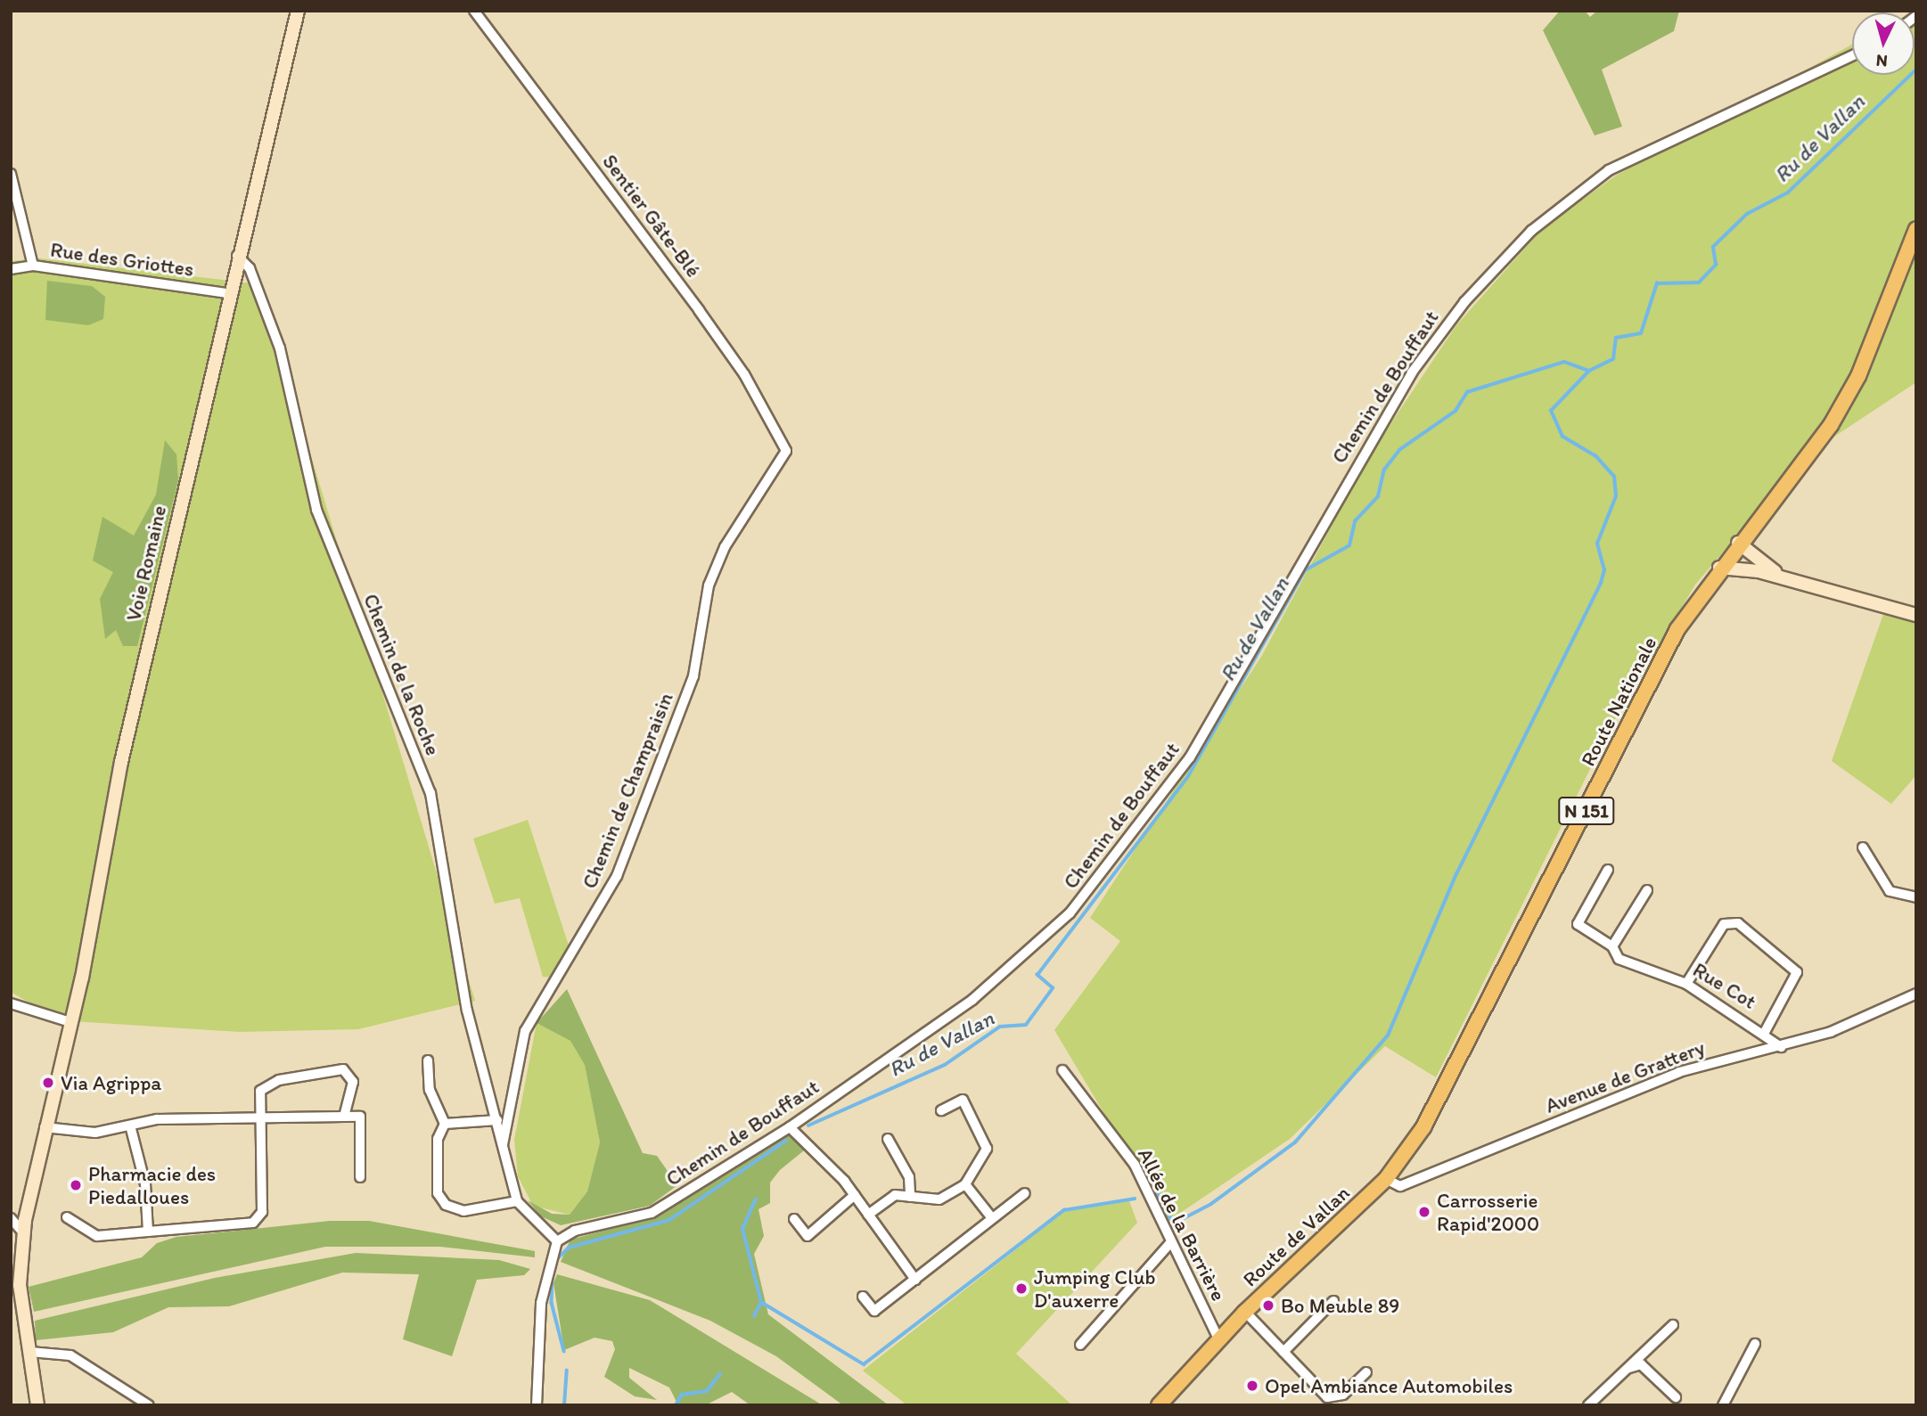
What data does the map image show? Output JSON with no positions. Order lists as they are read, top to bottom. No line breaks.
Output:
{"streets":{"main road":["Voie Romaine","Route Nationale","N 151","Route de Vallan"],"street":["Sentier Gâte-Blé","Rue des Griottes","Chemin de Bouffaut","Chemin de la Roche","Chemin de Champraisin","Rue Cot","Avenue de Grattery","Allée de la Barrière"]},"crossings":[["Sentier Gâte-Blé","Chemin de Champraisin"],["Rue des Griottes","Voie Romaine"],["Voie Romaine","Chemin de la Roche"],["Chemin de la Roche","Chemin de Champraisin"],["Route Nationale","N 151"],["Route Nationale","Route de Vallan"],["Rue Cot","Avenue de Grattery"],["Avenue de Grattery","Route de Vallan"],["Allée de la Barrière","Route de Vallan"]],"water":["Ru de Vallan"],"places":["Via Agrippa","Pharmacie des Piedalloues","Carrosserie Rapid'2000","Jumping Club D'auxerre","Bo Meuble 89","Opel Ambiance Automobiles"],"north":"bottom"}
